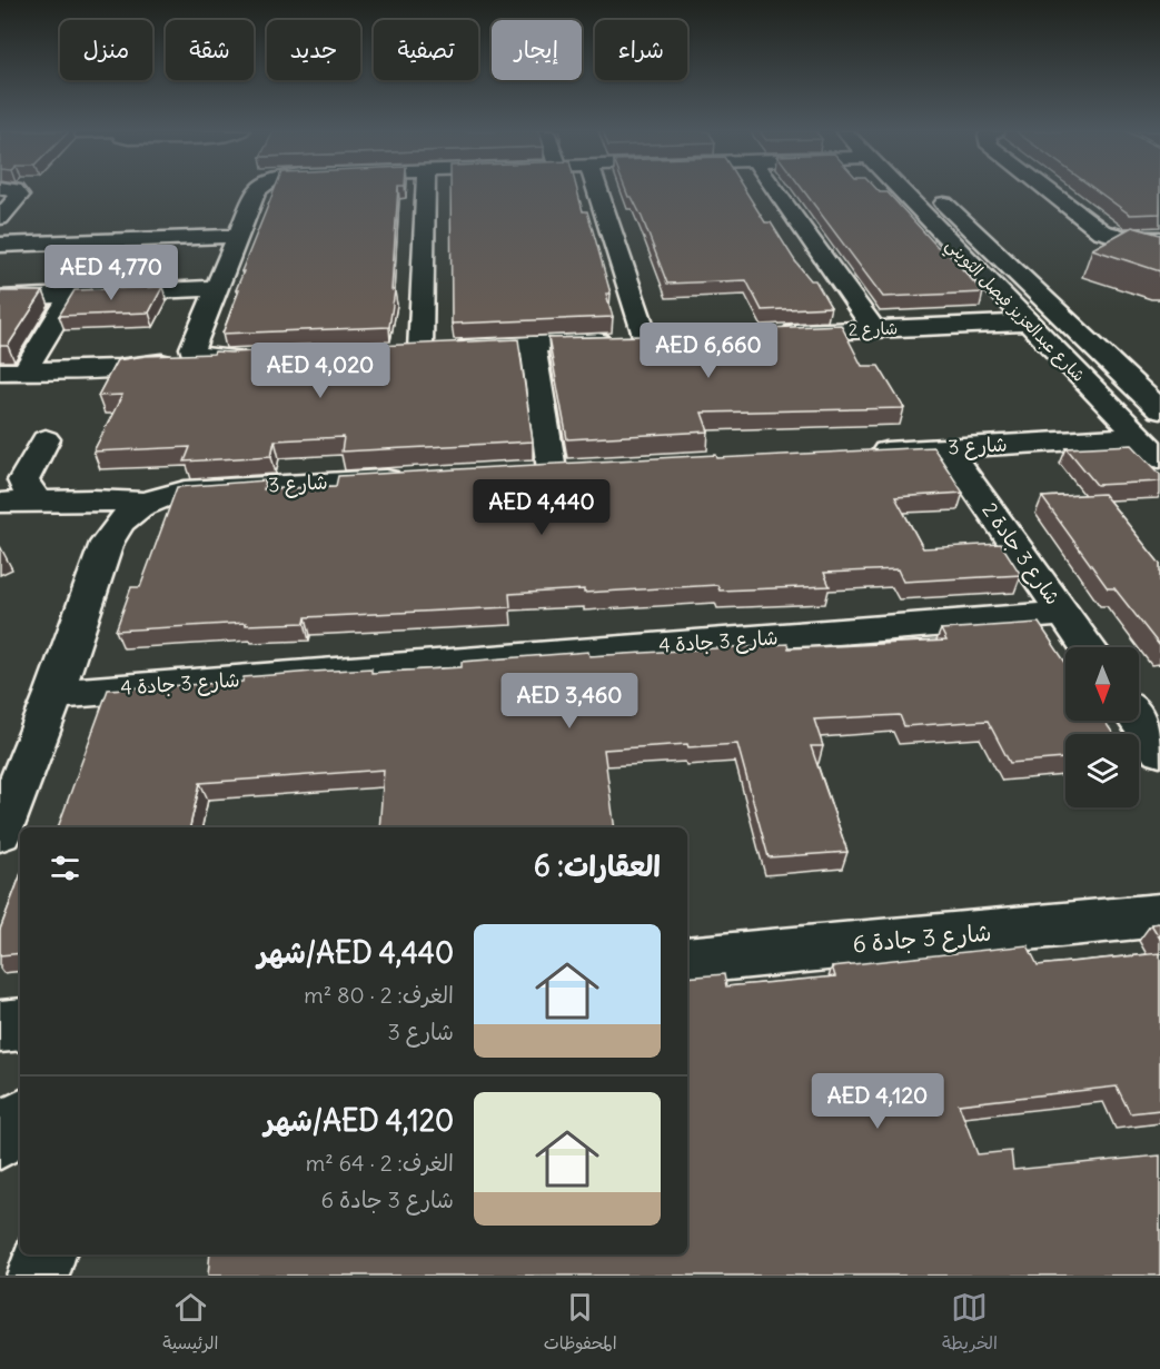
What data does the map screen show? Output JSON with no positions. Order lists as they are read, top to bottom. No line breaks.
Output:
{"streets":{"street":["شارع عبدالعزيز فيصل الثويني","شارع 2","شارع 3","شارع 3 جادة 2","شارع 3 جادة 4","شارع 3 جادة 6"]},"crossings":[["شارع عبدالعزيز فيصل الثويني","شارع 2"],["شارع عبدالعزيز فيصل الثويني","شارع 3"],["شارع 3","شارع 3 جادة 2"],["شارع 3","شارع 3 جادة 4"],["شارع 3 جادة 2","شارع 3 جادة 4"]],"north":"bottom","page":{"chip":["شراء","إيجار","تصفية","جديد","شقة","منزل"],"price":["AED 4,770","AED 6,660","AED 4,020","AED 4,440","AED 3,460","AED 4,120"],"heading":"العقارات: 6","list":[{"name":"AED 4,440/شهر","note":"الغرف: 2 · 80 m² · شارع 3"},{"name":"AED 4,120/شهر","note":"الغرف: 2 · 64 m² · شارع 3 جادة 6"}],"tabs":["الخريطة","المحفوظات","الرئيسية"]}}
